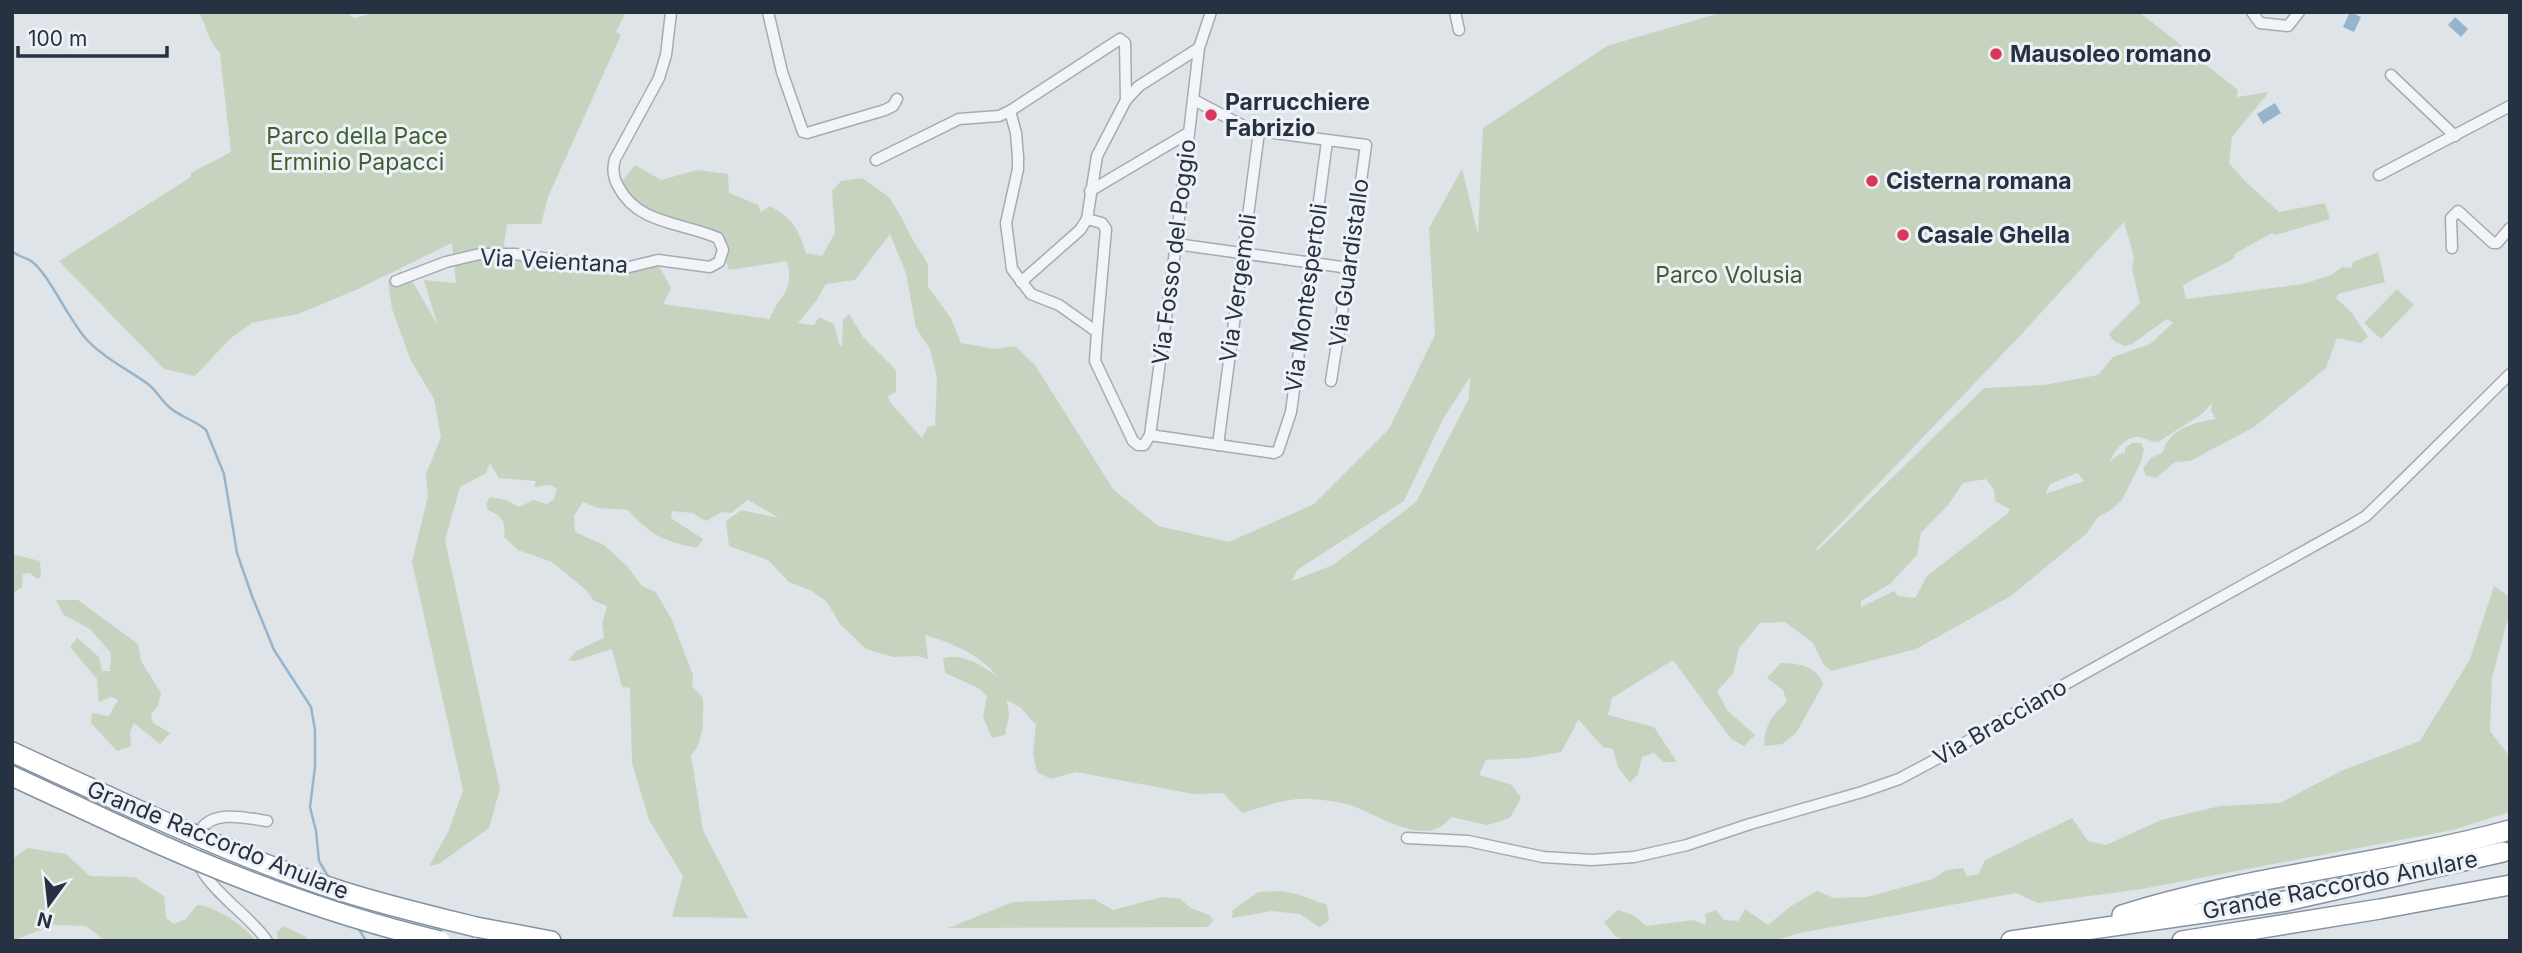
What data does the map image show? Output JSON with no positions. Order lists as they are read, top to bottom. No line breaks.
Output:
{"streets":{"highway":["Grande Raccordo Anulare"],"street":["Via Fosso del Poggio","Via Veientana","Via Guardistallo","Via Vergemoli","Via Montespertoli","Via Bracciano"]},"crossings":[["Via Guardistallo","Via Montespertoli"],["Via Vergemoli","Via Montespertoli"]],"parks":["Parco della Pace Erminio Papacci","Parco Volusia"],"places":["Mausoleo romano","Parrucchiere Fabrizio","Cisterna romana","Casale Ghella"],"scale_bar":"100 m","north":"bottom"}
